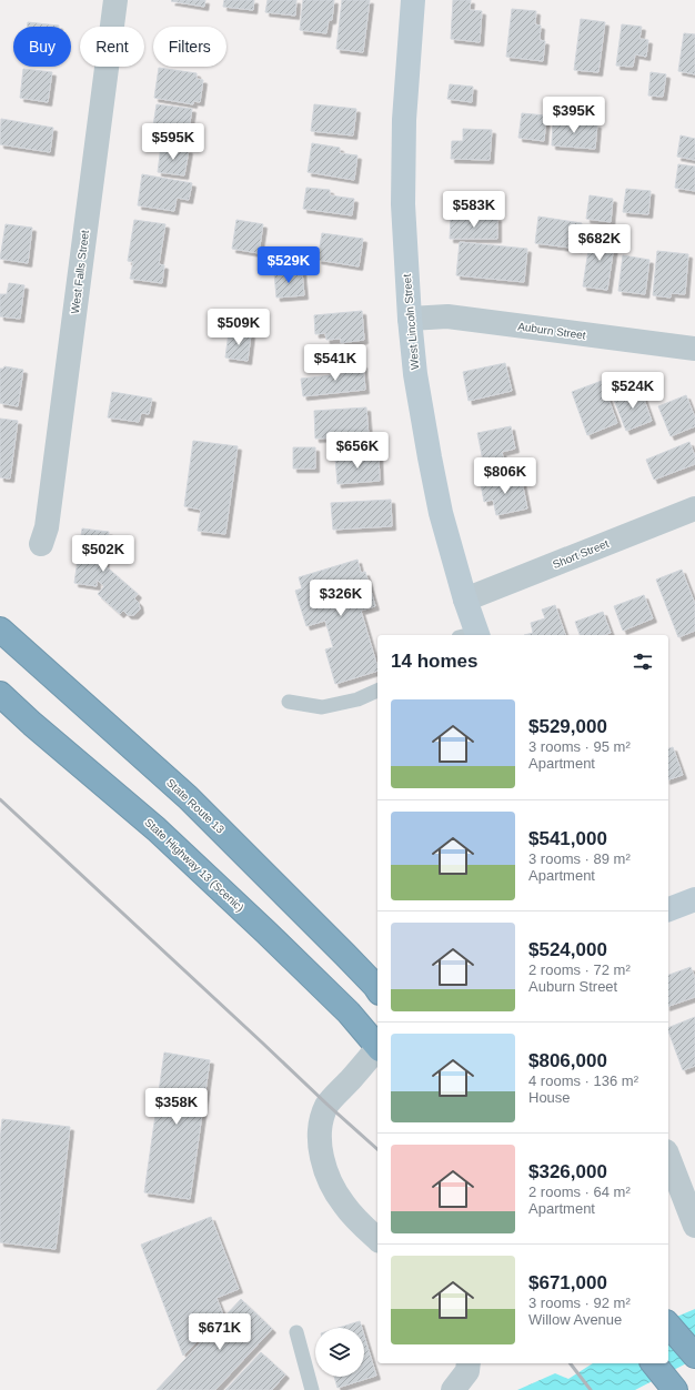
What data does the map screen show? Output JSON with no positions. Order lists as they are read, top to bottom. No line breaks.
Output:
{"streets":{"highway":["State Route 13","State Highway 13 (Scenic)"],"street":["West Falls Street","West Lincoln Street","Auburn Street","Short Street"]},"crossings":[["West Lincoln Street","Auburn Street"],["West Lincoln Street","Short Street"]],"page":{"chip":["Buy","Rent","Filters"],"price":["$395K","$595K","$583K","$682K","$529K","$509K","$541K","$524K","$656K","$806K","$502K","$326K","$358K","$671K"],"heading":"14 homes","list":[{"name":"$529,000","note":"3 rooms · 95 m² · Apartment"},{"name":"$541,000","note":"3 rooms · 89 m² · Apartment"},{"name":"$524,000","note":"2 rooms · 72 m² · Auburn Street"},{"name":"$806,000","note":"4 rooms · 136 m² · House"},{"name":"$326,000","note":"2 rooms · 64 m² · Apartment"},{"name":"$671,000","note":"3 rooms · 92 m² · Willow Avenue"}]}}
